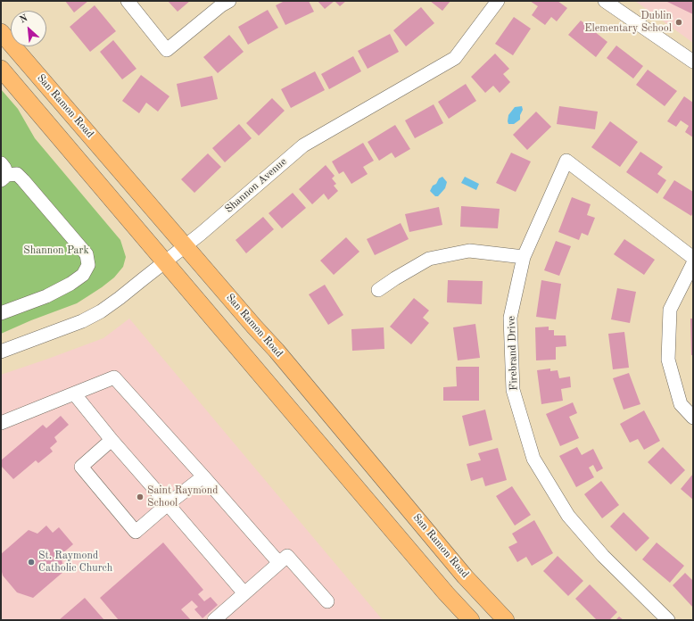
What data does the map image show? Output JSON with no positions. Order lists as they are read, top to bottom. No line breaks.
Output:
{"streets":{"main road":["San Ramon Road"],"street":["Shannon Avenue","Firebrand Drive"]},"crossings":[["San Ramon Road","Shannon Avenue"]],"parks":["Shannon Park"],"places":["Dublin Elementary School","Saint Raymond School","St. Raymond Catholic Church"],"north":"top left"}
